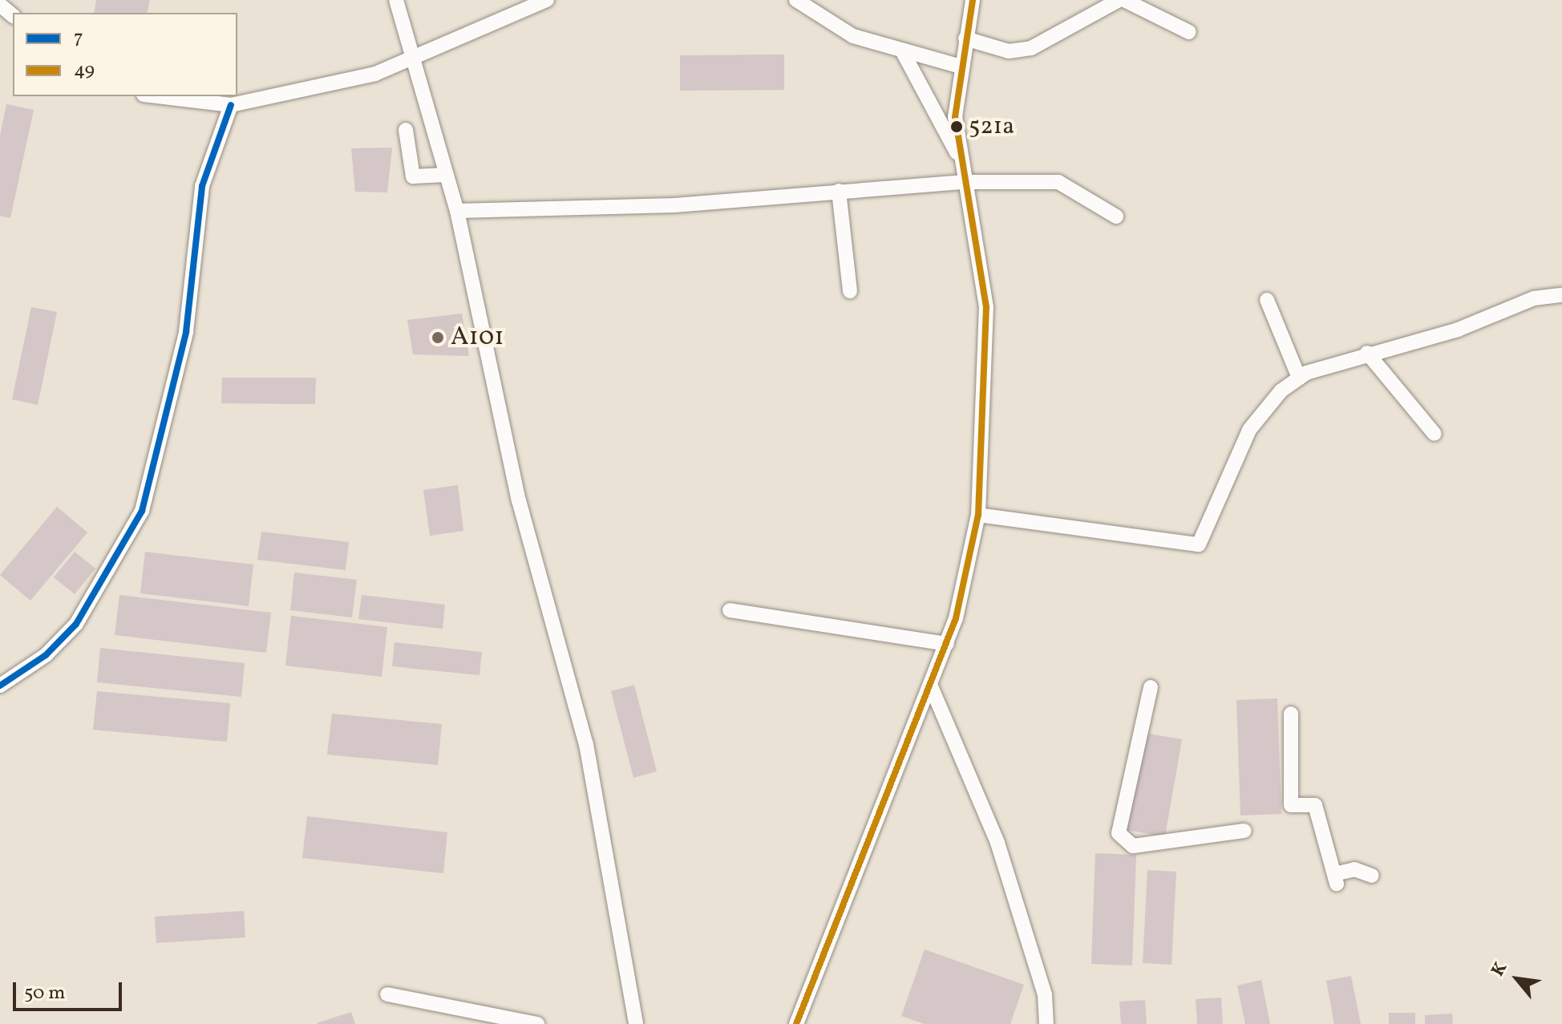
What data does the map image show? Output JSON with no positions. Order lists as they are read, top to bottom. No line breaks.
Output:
{"places":["521a","A101"],"lines":["transit line 49","transit line 7"],"legend":["7","49"],"scale_bar":"50 m","north":"top left"}
